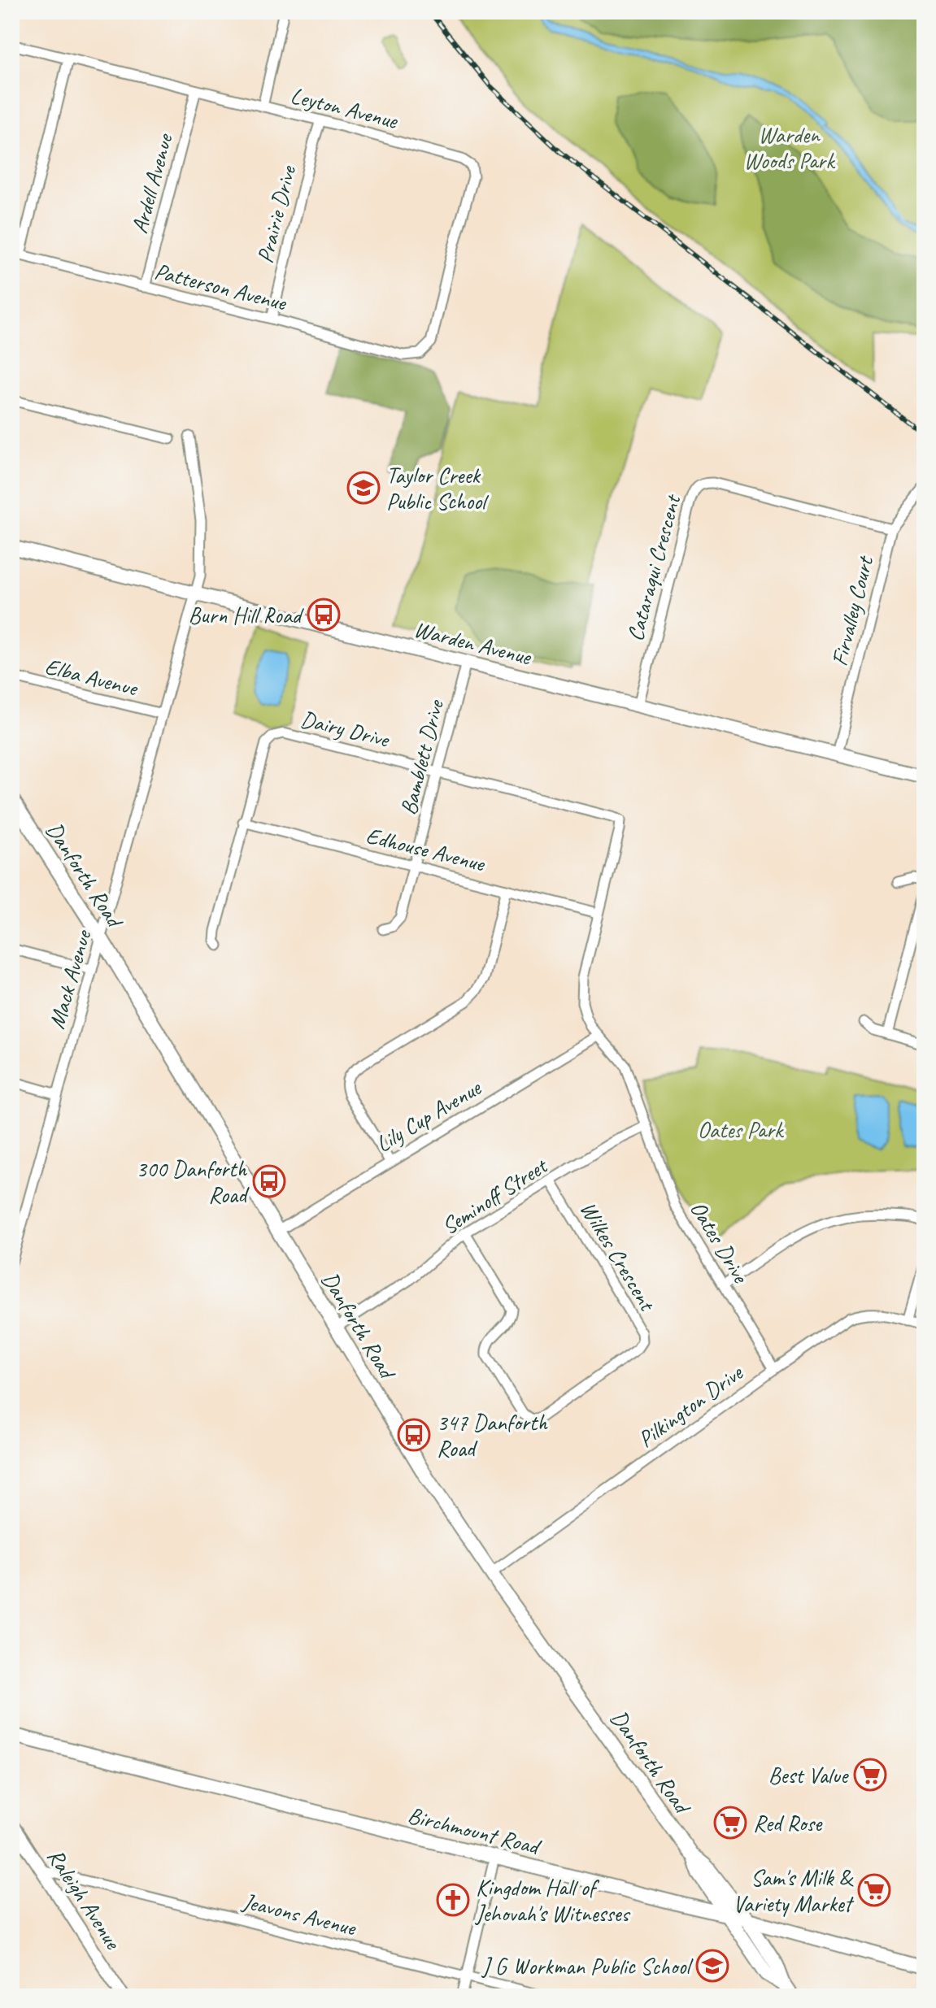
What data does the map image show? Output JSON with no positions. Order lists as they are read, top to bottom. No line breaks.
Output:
{"streets":{"main road":["Warden Avenue","Danforth Road","Birchmount Road"],"street":["Leyton Avenue","Ardell Avenue","Prairie Drive","Patterson Avenue","Cataraqui Crescent","Firvalley Court","Elba Avenue","Dairy Drive","Bamblett Drive","Edhouse Avenue","Mack Avenue","Lily Cup Avenue","Seminoff Street","Oates Drive","Wilkes Crescent","Pilkington Drive","Raleigh Avenue","Jeavons Avenue"]},"crossings":[["Leyton Avenue","Ardell Avenue"],["Leyton Avenue","Prairie Drive"],["Leyton Avenue","Patterson Avenue"],["Ardell Avenue","Patterson Avenue"],["Prairie Drive","Patterson Avenue"],["Cataraqui Crescent","Firvalley Court"],["Cataraqui Crescent","Warden Avenue"],["Firvalley Court","Warden Avenue"],["Warden Avenue","Bamblett Drive"],["Warden Avenue","Mack Avenue"],["Elba Avenue","Mack Avenue"],["Dairy Drive","Bamblett Drive"],["Dairy Drive","Edhouse Avenue"],["Bamblett Drive","Edhouse Avenue"],["Danforth Road","Mack Avenue"],["Danforth Road","Lily Cup Avenue"],["Danforth Road","Seminoff Street"],["Danforth Road","Pilkington Drive"],["Danforth Road","Birchmount Road"],["Lily Cup Avenue","Oates Drive"],["Seminoff Street","Oates Drive"],["Seminoff Street","Wilkes Crescent"],["Oates Drive","Pilkington Drive"],["Raleigh Avenue","Jeavons Avenue"]],"parks":["Warden Woods Park","Oates Park"],"places":{"school or university":["Taylor Creek Public School","J G Workman Public School"],"bus stop":["Burn Hill Road","300 Danforth Road","347 Danforth Road"],"supermarket":["Best Value","Red Rose","Sam's Milk & Variety Market"],"church":["Kingdom Hall of Jehovah's Witnesses"]}}
